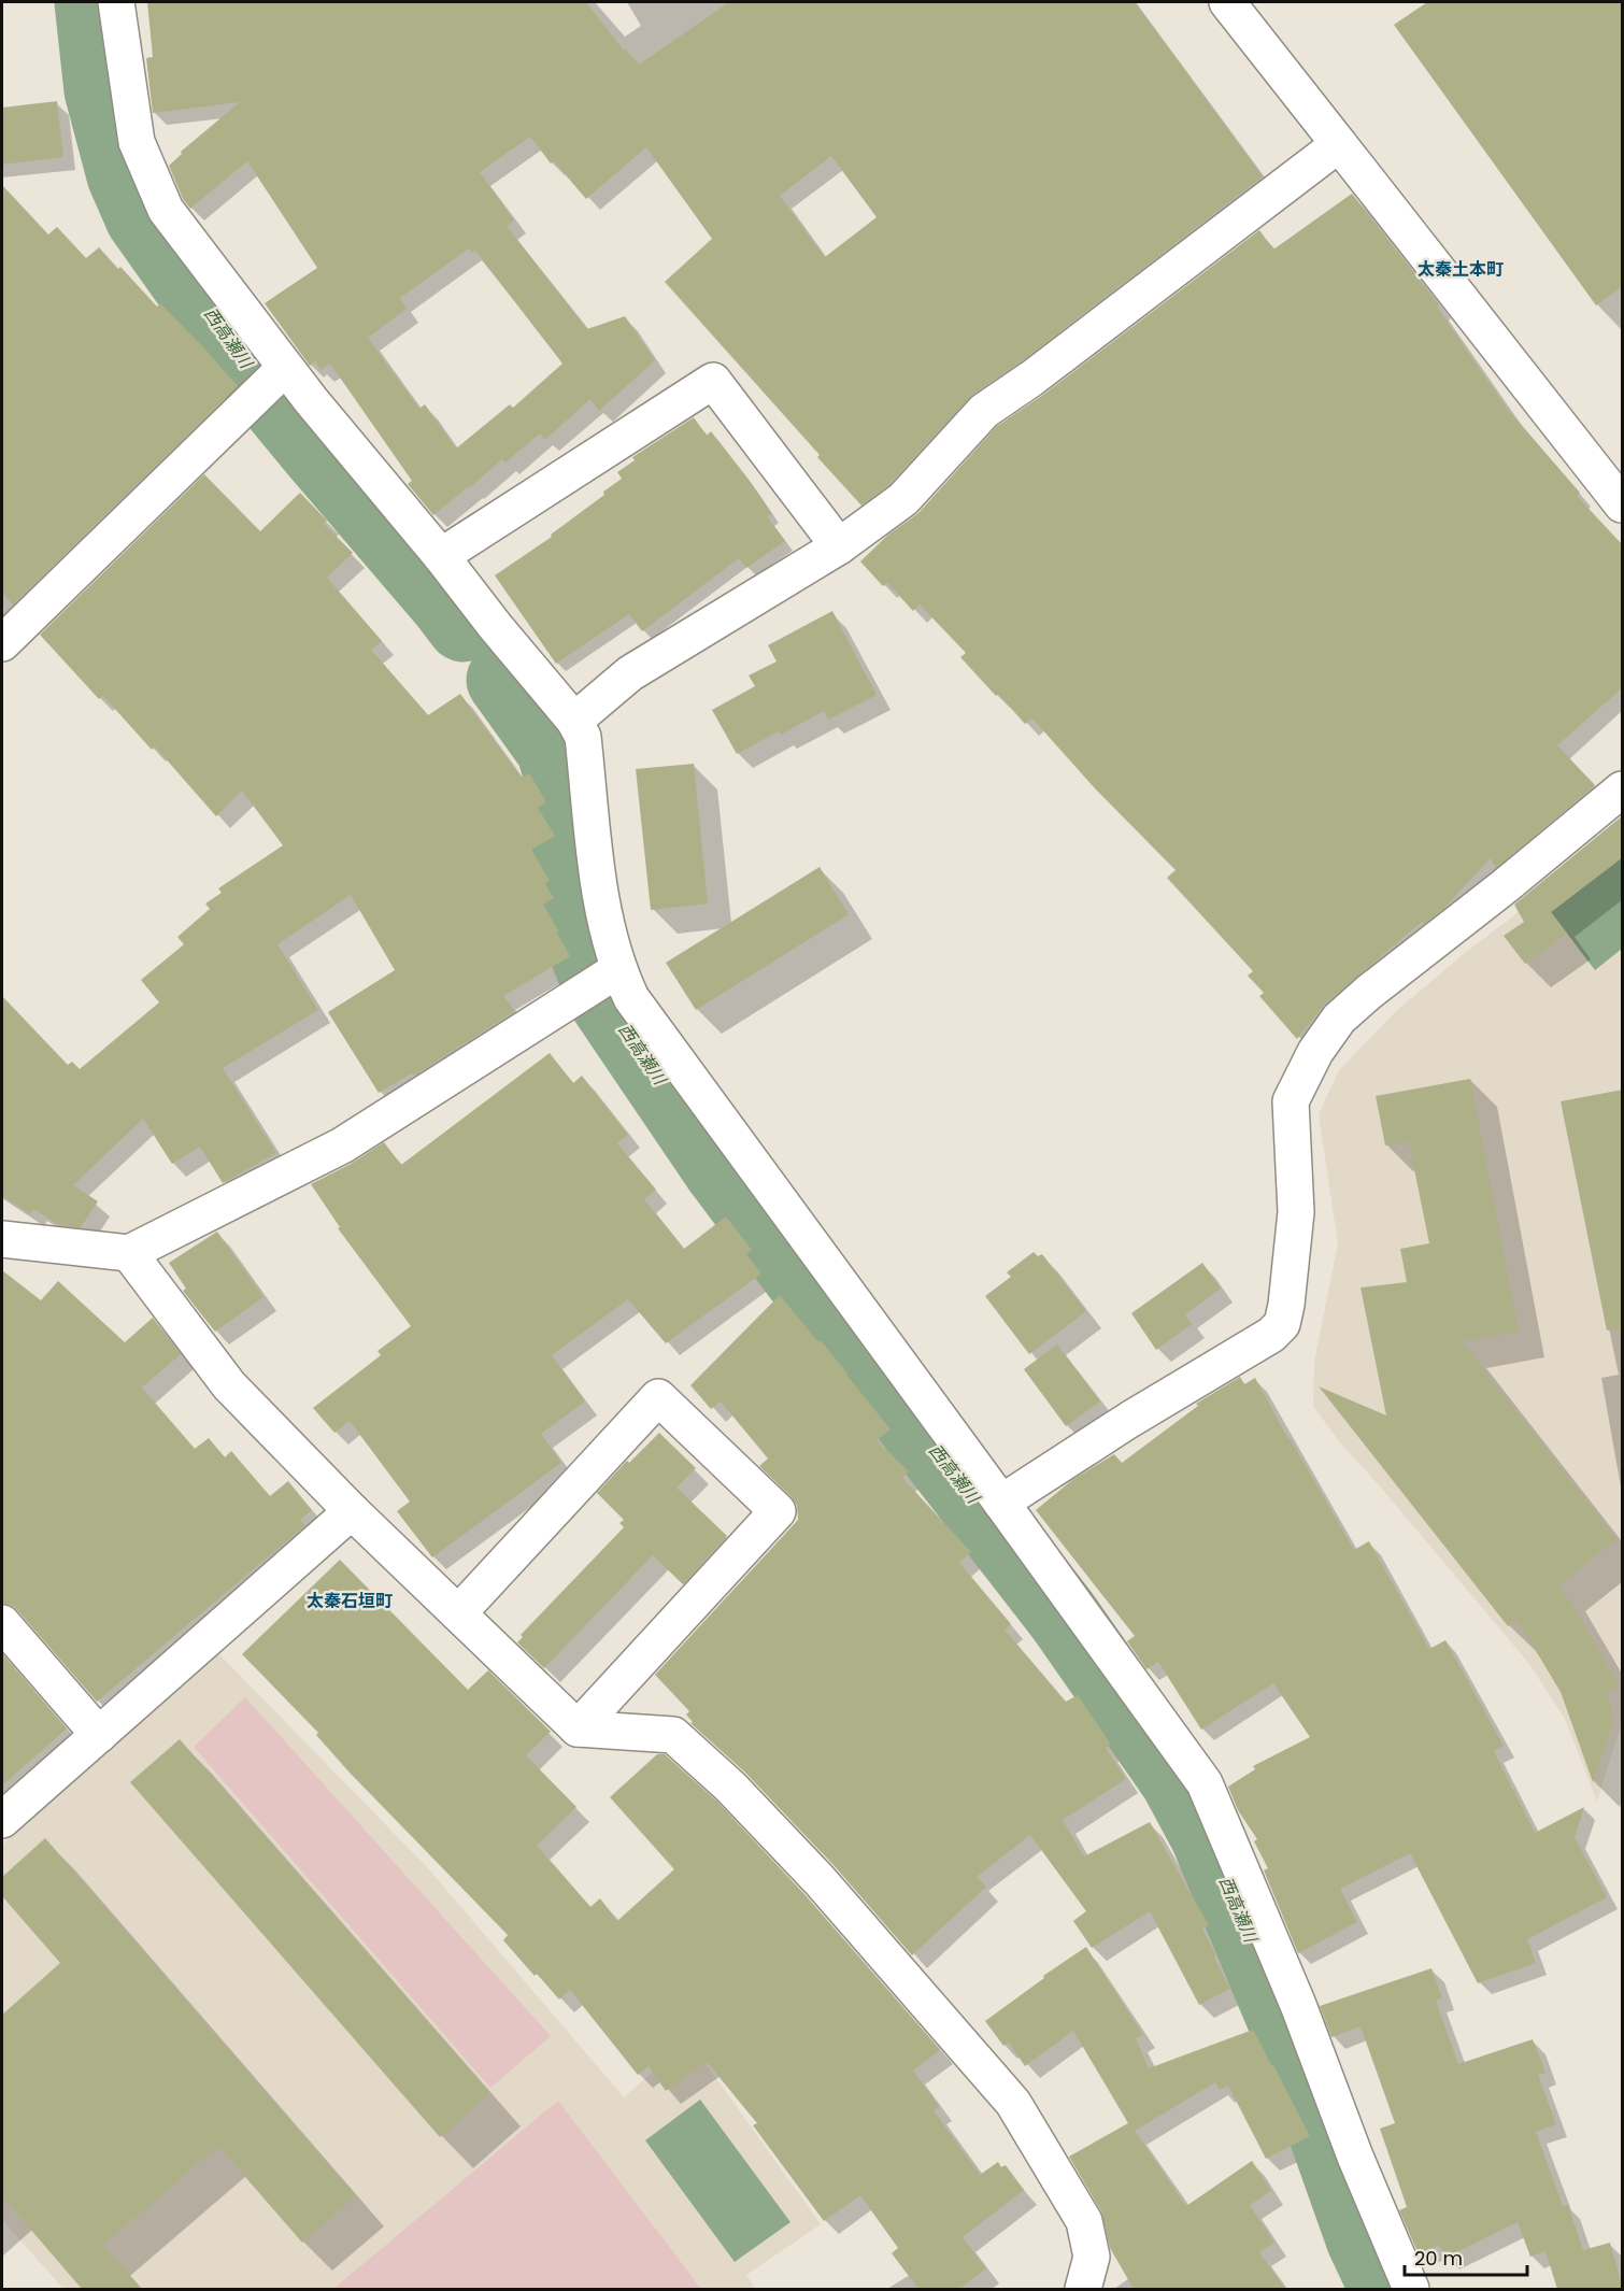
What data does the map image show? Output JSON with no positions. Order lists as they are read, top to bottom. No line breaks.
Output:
{"districts":["太秦土本町","太秦石垣町"],"water":["西高瀬川"],"scale_bar":"20 m"}
